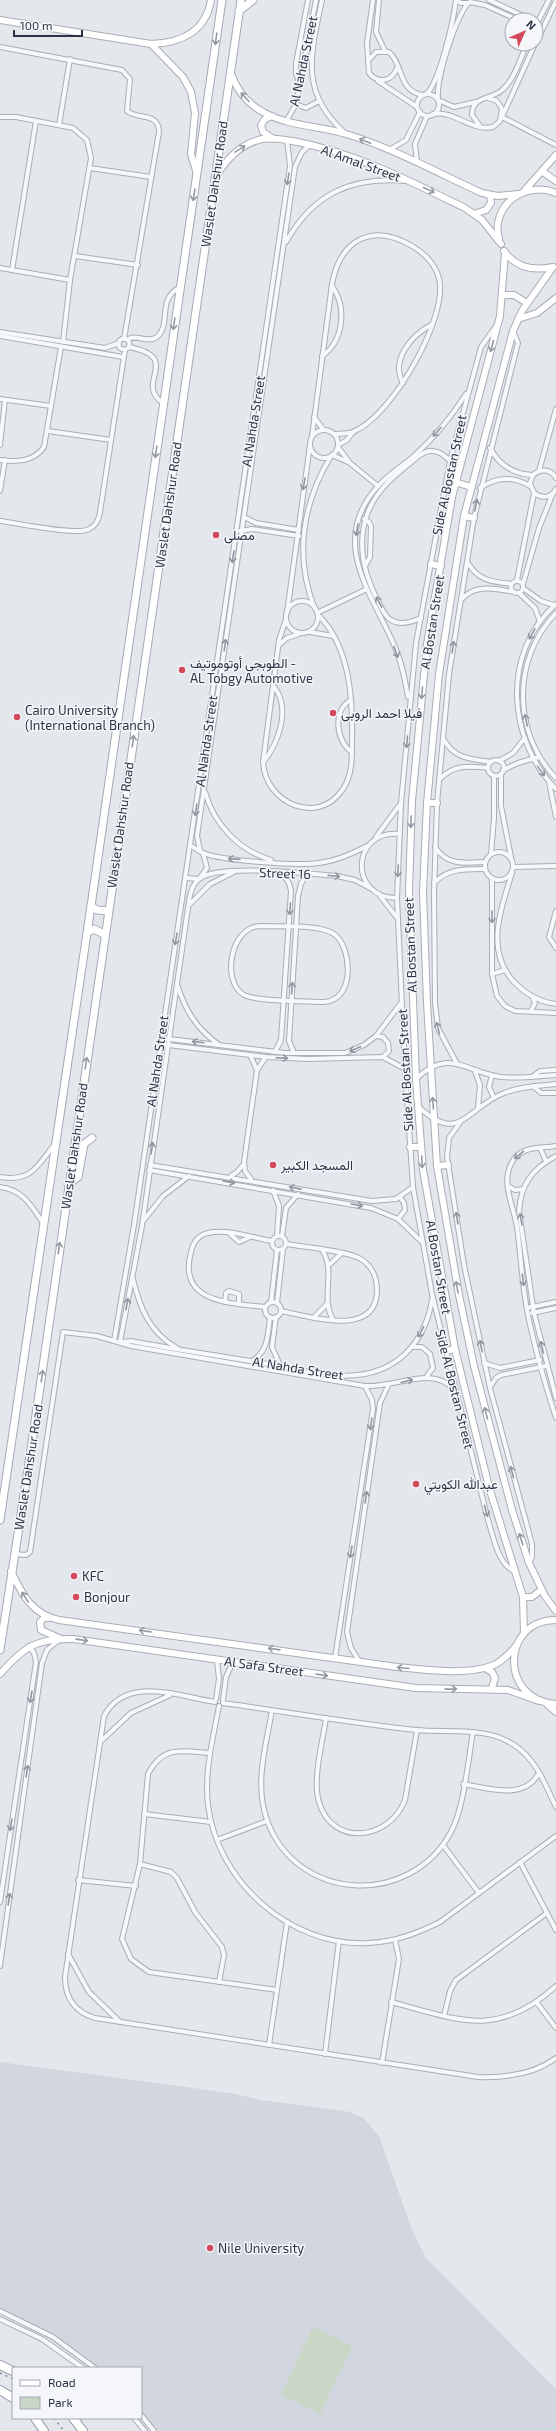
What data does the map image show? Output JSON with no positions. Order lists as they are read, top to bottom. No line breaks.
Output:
{"streets":{"main road":["Waslet Dahshur Road"],"street":["Al Nahda Street","Al Amal Street","Side Al Bostan Street","Al Bostan Street","Street 16","Al Safa Street"]},"crossings":[["Al Nahda Street","Al Amal Street"],["Al Nahda Street","Side Al Bostan Street"],["Al Nahda Street","Street 16"],["Al Amal Street","Waslet Dahshur Road"],["Waslet Dahshur Road","Al Safa Street"],["Side Al Bostan Street","Al Bostan Street"]],"places":["مصلى","الطوبجى أوتوموتيف - AL Tobgy Automotive","فيلا احمد الروبى","Cairo University (International Branch)","المسجد الكبير","عبدالله الكويتي","KFC","Bonjour","Nile University"],"legend":["Road","Park"],"scale_bar":"100 m","north":"top right"}
